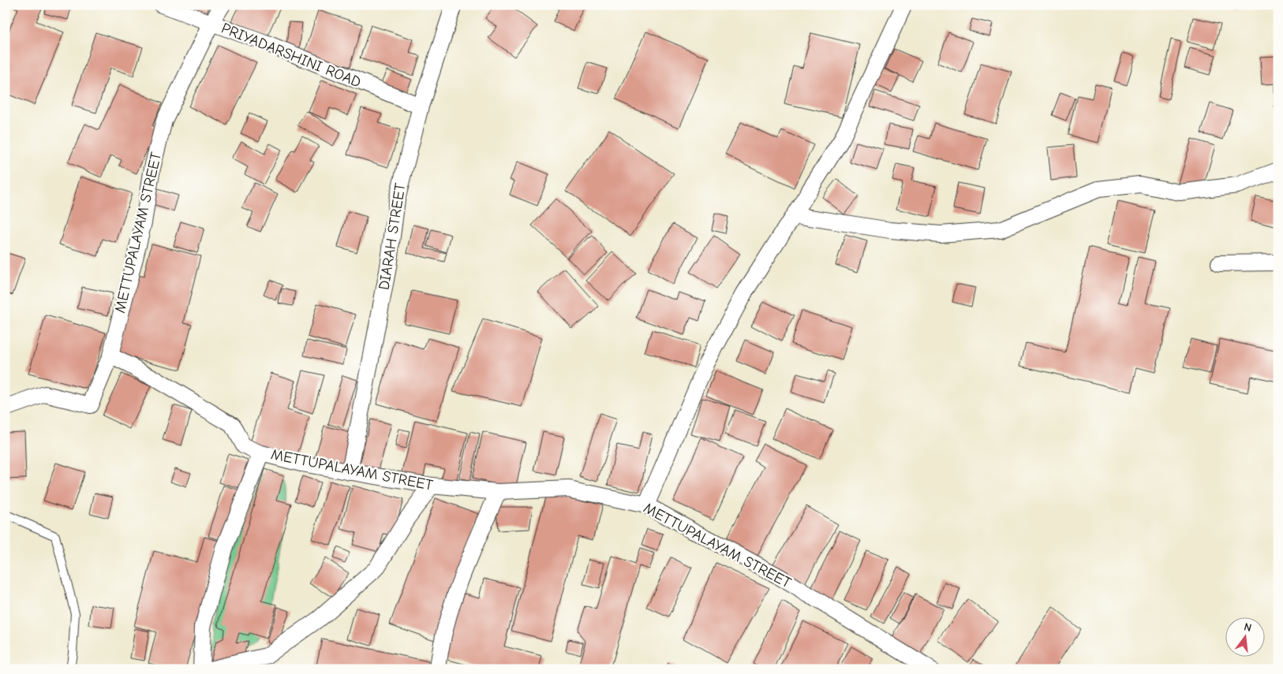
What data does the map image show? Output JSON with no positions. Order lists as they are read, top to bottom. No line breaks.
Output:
{"streets":{"street":["PRIYADARSHINI ROAD","METTUPALAYAM STREET","DIARAH STREET"]},"crossings":[["PRIYADARSHINI ROAD","METTUPALAYAM STREET"],["PRIYADARSHINI ROAD","DIARAH STREET"],["METTUPALAYAM STREET","DIARAH STREET"]],"north":"top"}
